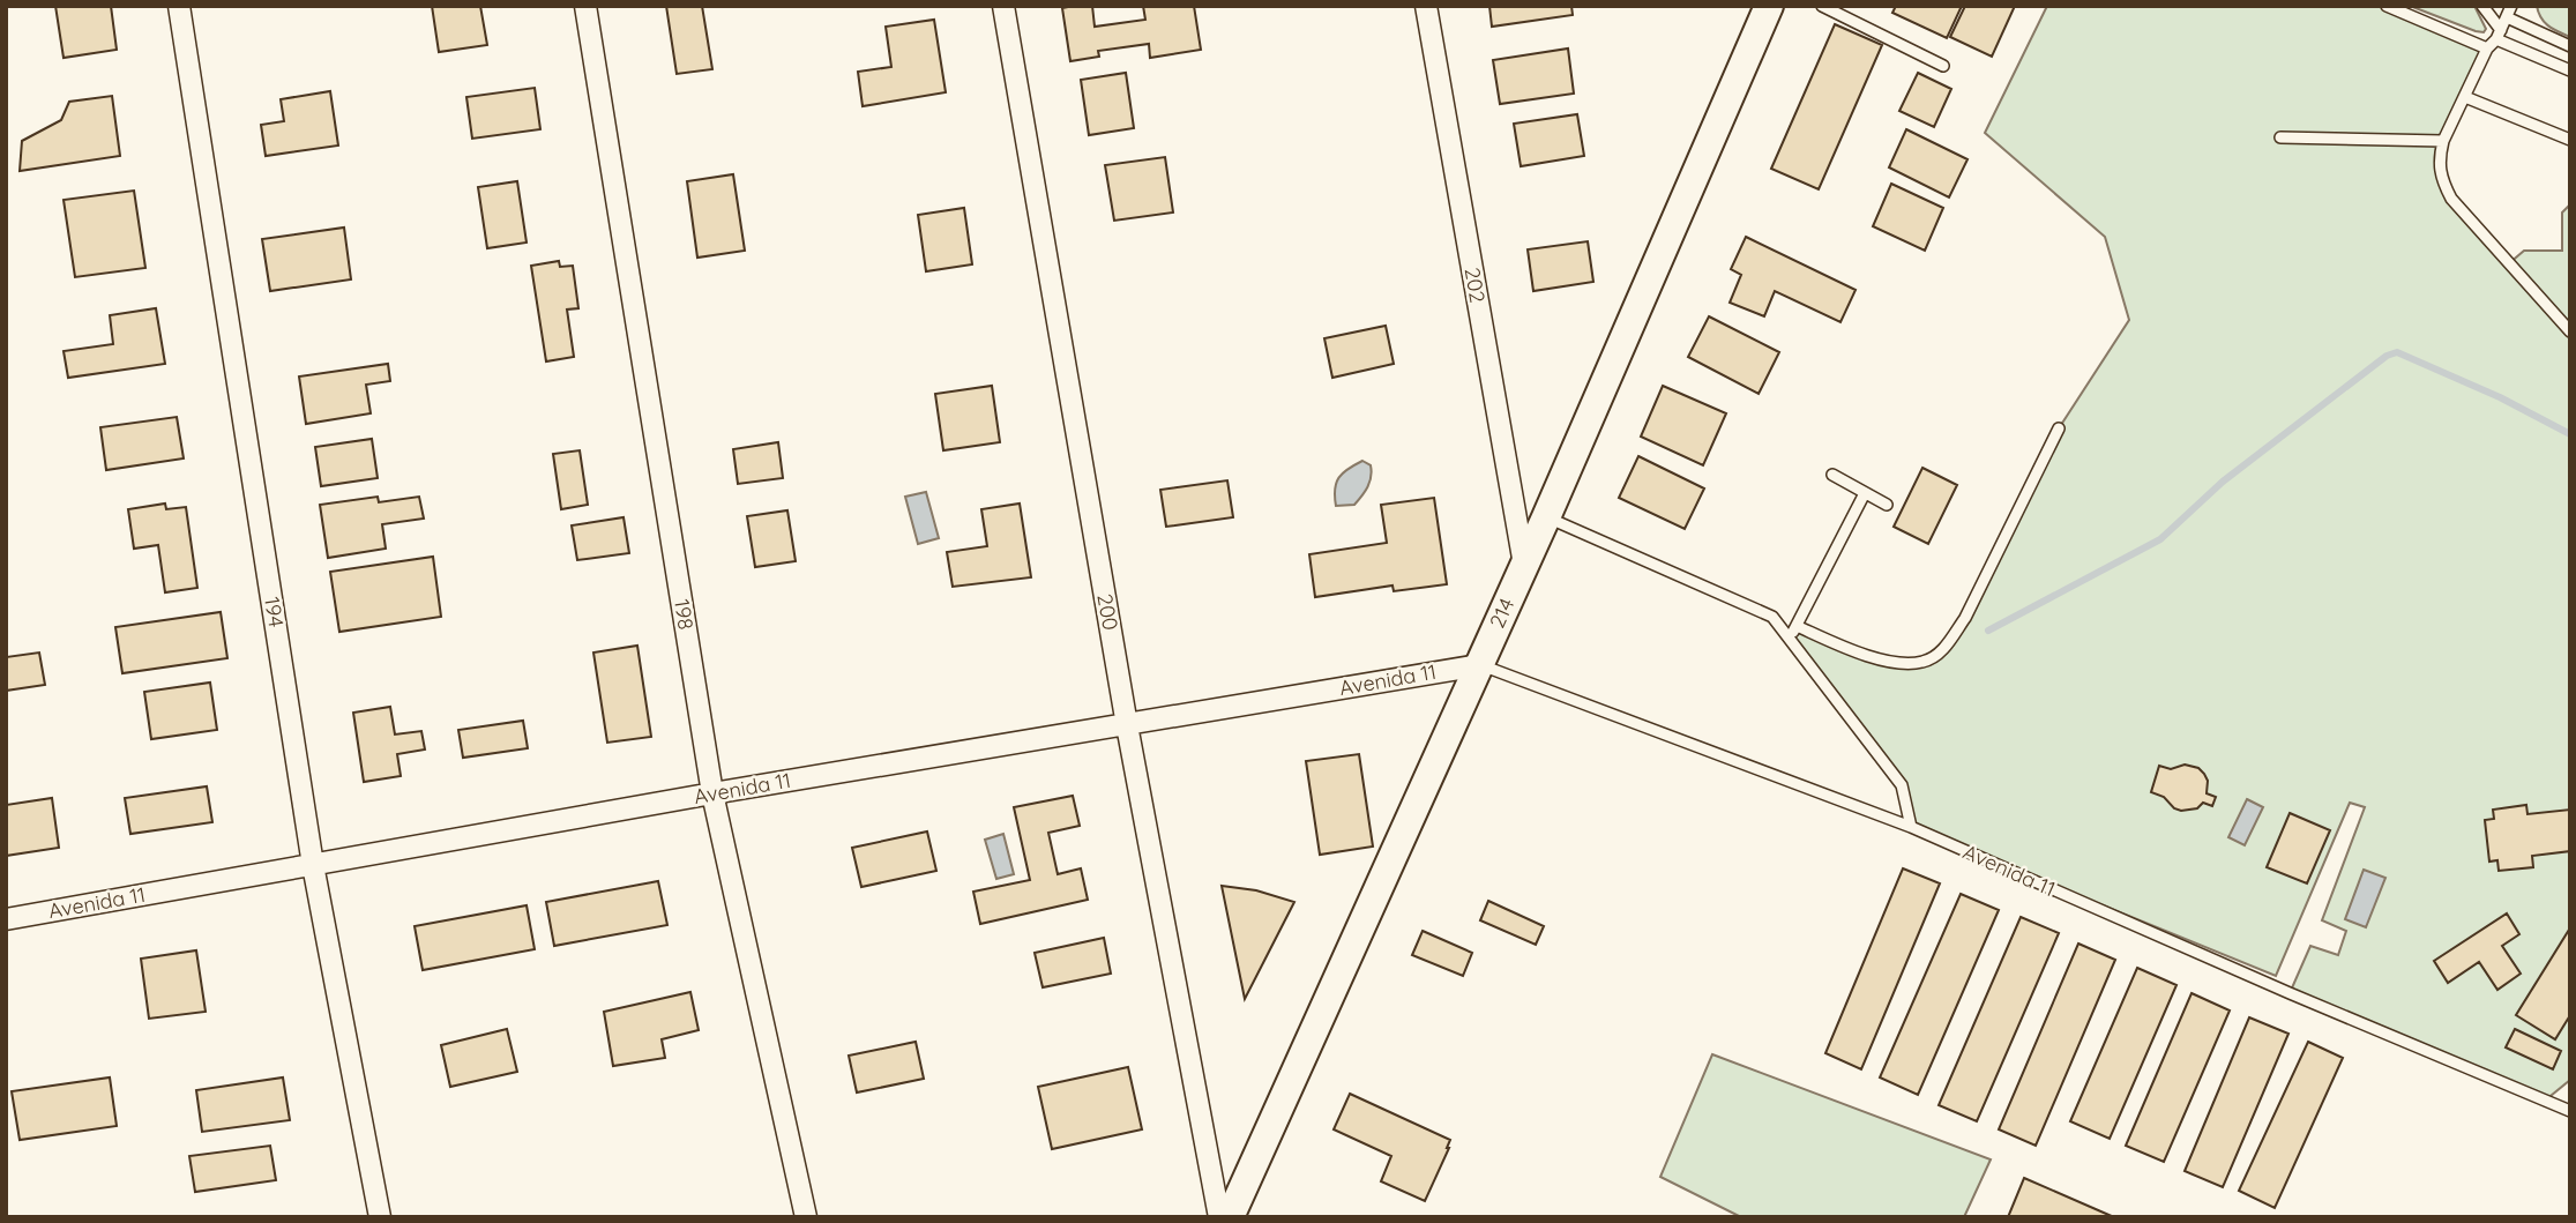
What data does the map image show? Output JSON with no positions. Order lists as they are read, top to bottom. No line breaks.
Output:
{"streets":{"street":["202","194","200","214","198","Avenida 11"]},"crossings":[["202","214"],["194","Avenida 11"],["200","Avenida 11"],["214","Avenida 11"],["198","Avenida 11"]]}
